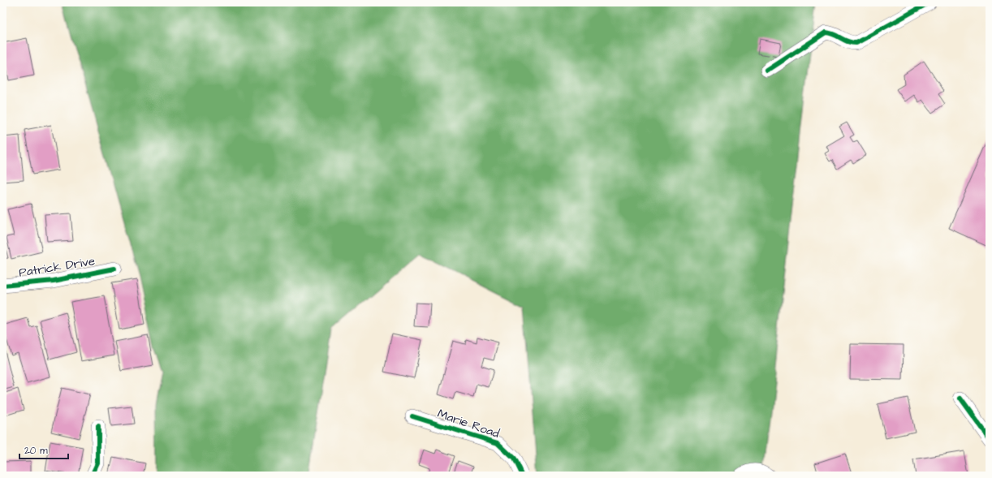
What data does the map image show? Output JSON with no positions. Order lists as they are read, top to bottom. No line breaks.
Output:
{"streets":{"street":["Patrick Drive","Marie Road"]},"scale_bar":"20 m"}
